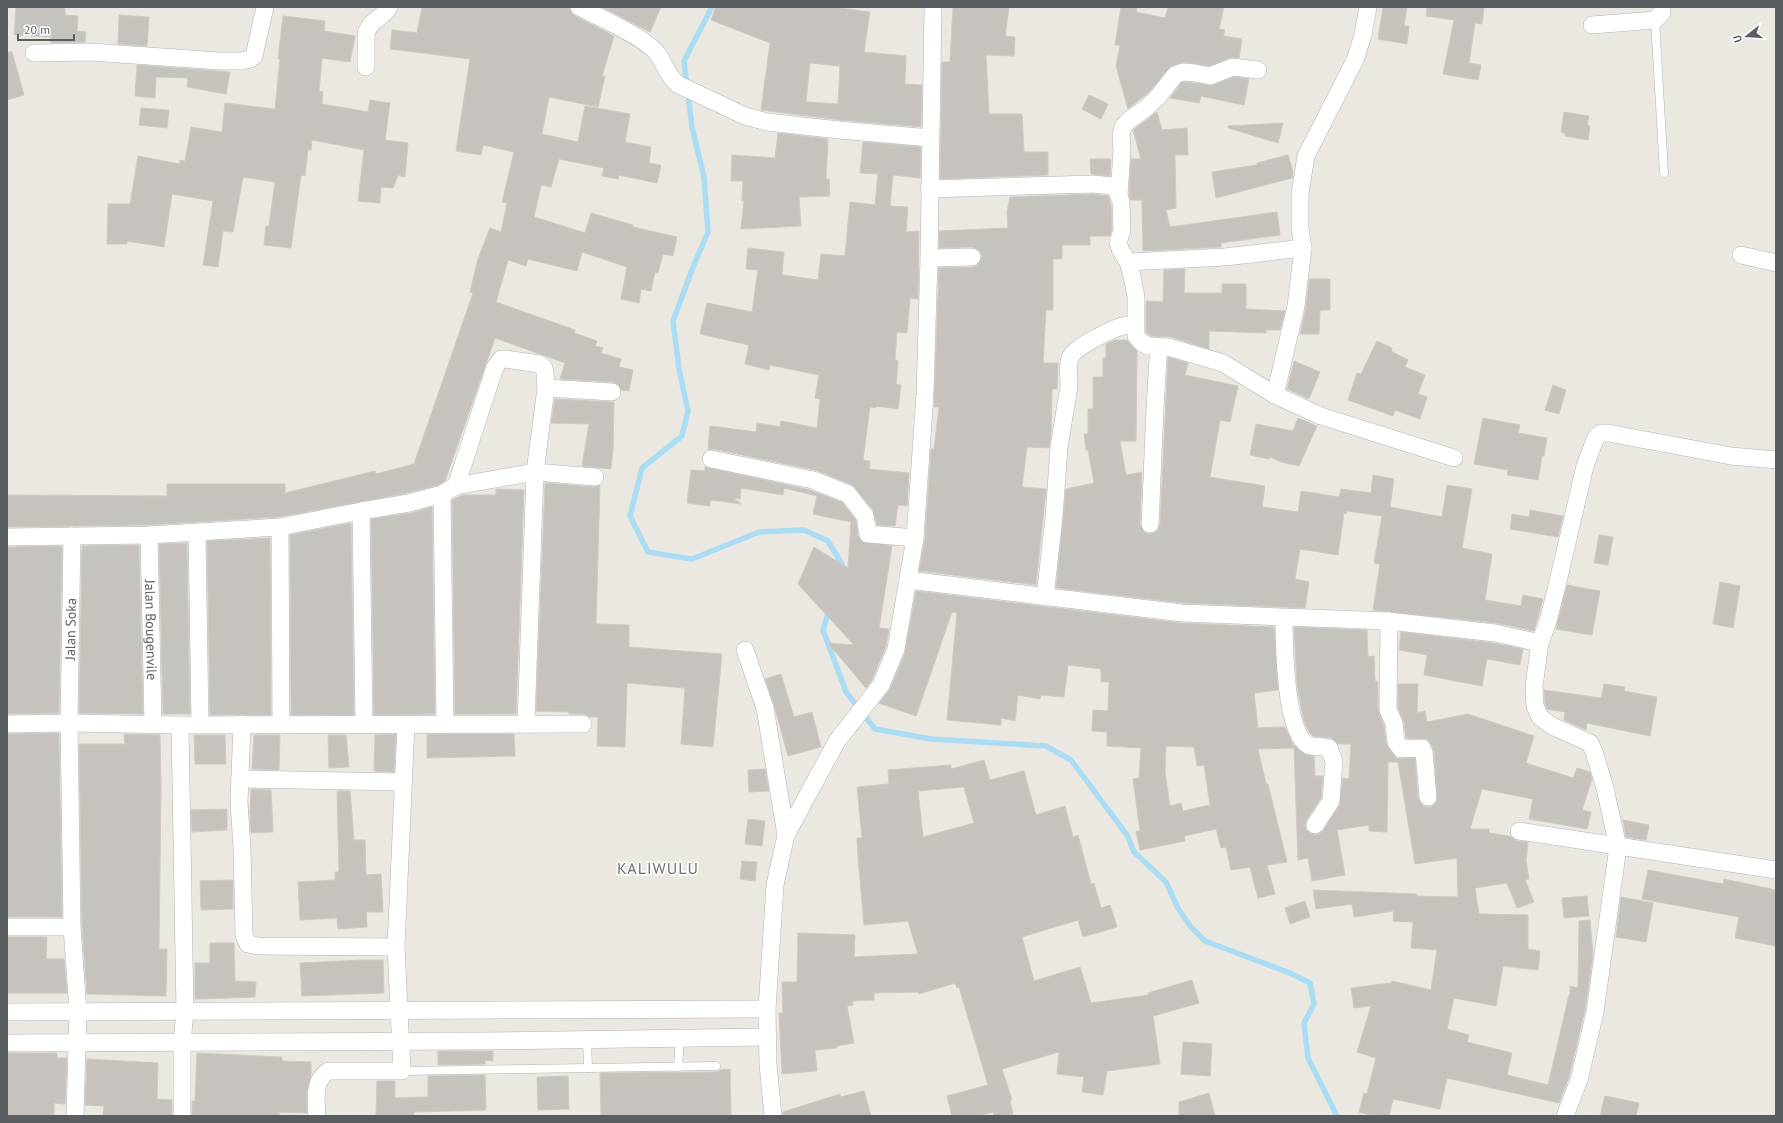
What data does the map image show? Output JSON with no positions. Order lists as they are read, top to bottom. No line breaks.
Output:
{"streets":{"street":["Jalan Soka","Jalan Bougenvile"]},"districts":["KALIWULU"],"scale_bar":"20 m","north":"left"}
